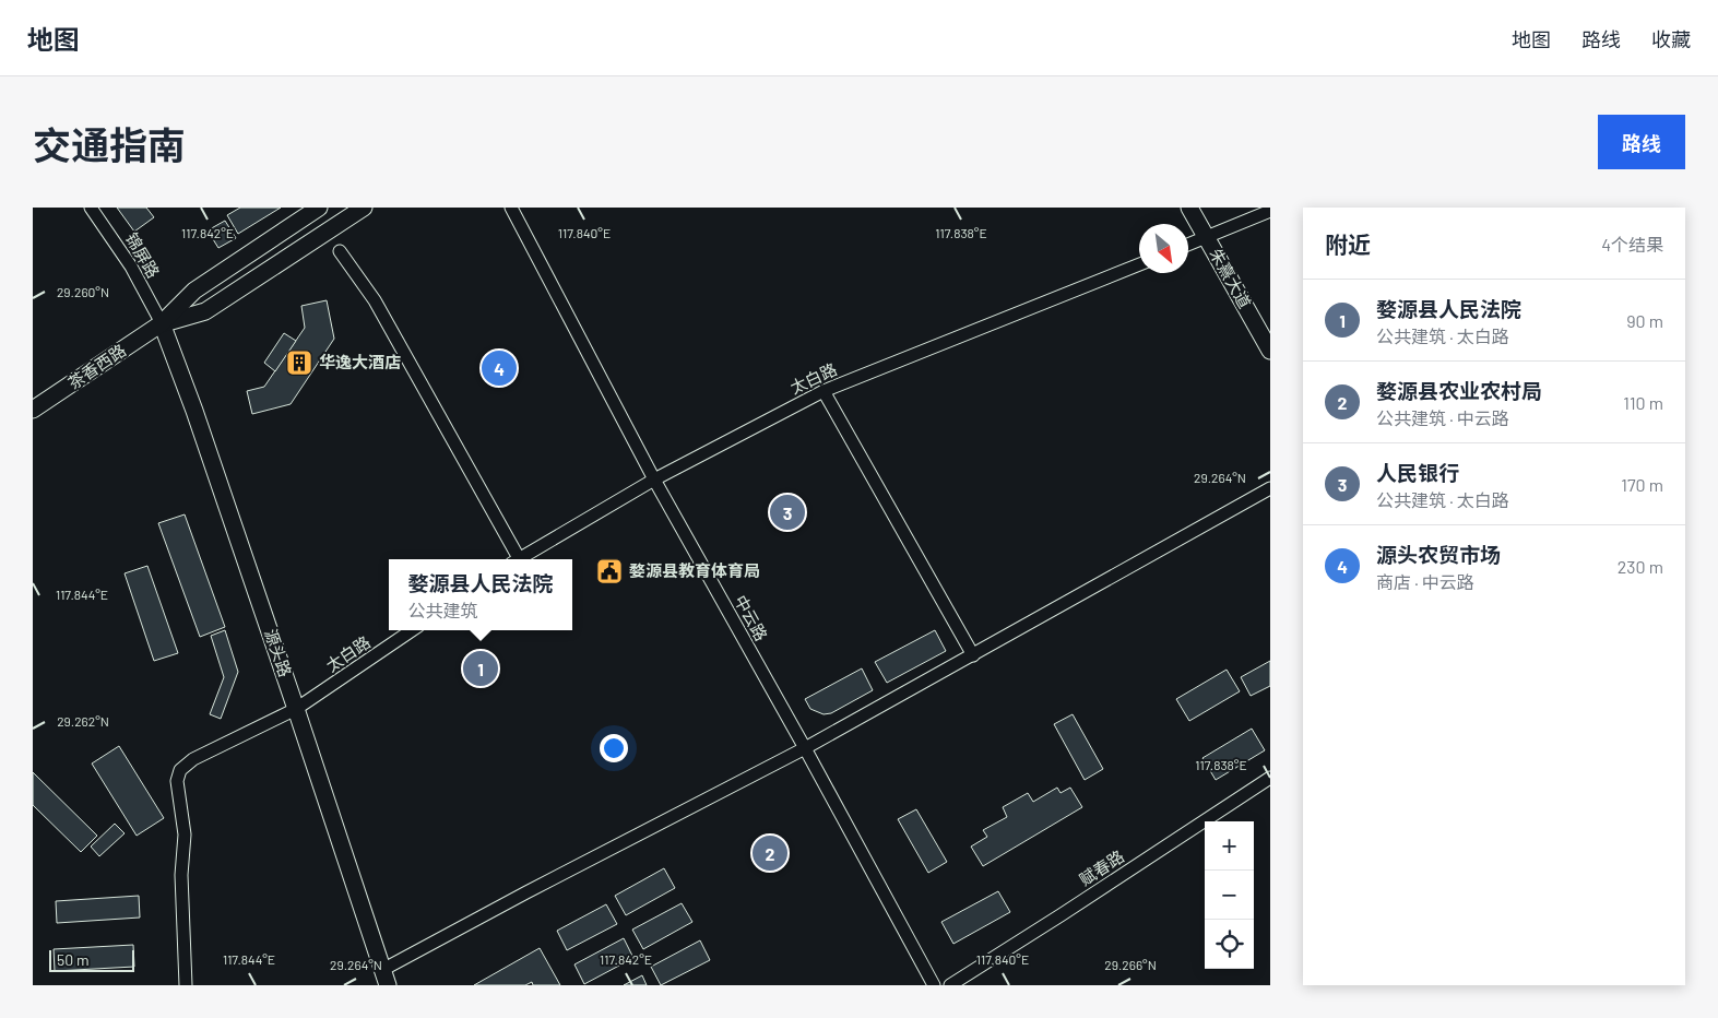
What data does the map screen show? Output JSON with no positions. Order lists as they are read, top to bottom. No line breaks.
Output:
{"streets":{"main road":["朱熹大道","茶香西路","源头路"],"street":["锦屏路","太白路","中云路","赋春路"]},"crossings":[["锦屏路","茶香西路"],["锦屏路","源头路"],["茶香西路","源头路"],["太白路","中云路"],["太白路","源头路"]],"places":{"building":["华逸大酒店"],"public building":["婺源县教育体育局"]},"scale_bar":"50 m","north":"bottom right","page":{"header":"地图","nav":["地图","路线","收藏"],"title":"交通指南","buttons":"路线","heading":["附近","4个结果"],"list":[{"mark":"1","name":"婺源县人民法院","note":"公共建筑 · 太白路","value":"90 m"},{"mark":"2","name":"婺源县农业农村局","note":"公共建筑 · 中云路","value":"110 m"},{"mark":"3","name":"人民银行","note":"公共建筑 · 太白路","value":"170 m"},{"mark":"4","name":"源头农贸市场","note":"商店 · 中云路","value":"230 m"}],"pins":["4","3","1","2"],"popup":["婺源县人民法院","公共建筑"],"map_buttons":["+","−"],"scale":"50 m"},"coordinates":["117.842°E","117.840°E","117.838°E","29.260°N","29.264°N","117.844°E","29.262°N","29.266°N"]}
